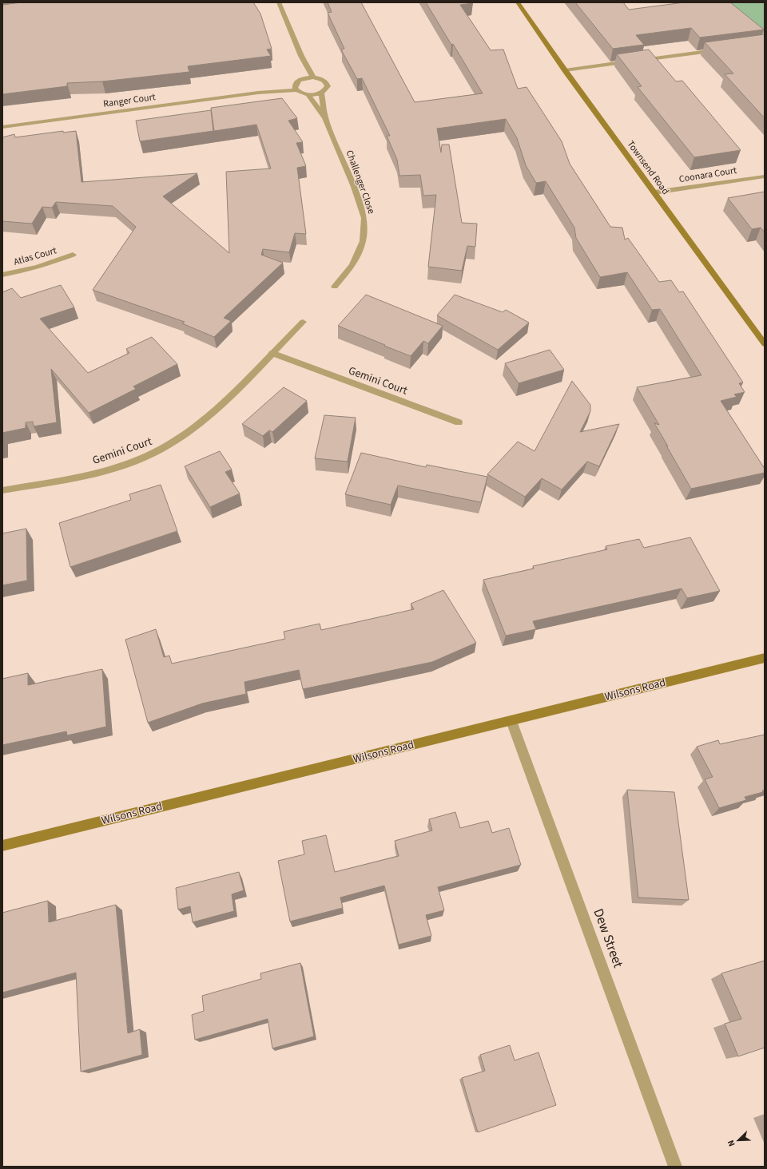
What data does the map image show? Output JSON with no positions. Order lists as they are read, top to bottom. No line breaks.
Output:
{"streets":{"main road":["Townsend Road","Wilsons Road"],"street":["Ranger Court","Coonara Court","Challenger Close","Atlas Court","Gemini Court","Dew Street"]},"crossings":[["Townsend Road","Coonara Court"],["Wilsons Road","Dew Street"]],"north":"bottom left"}
